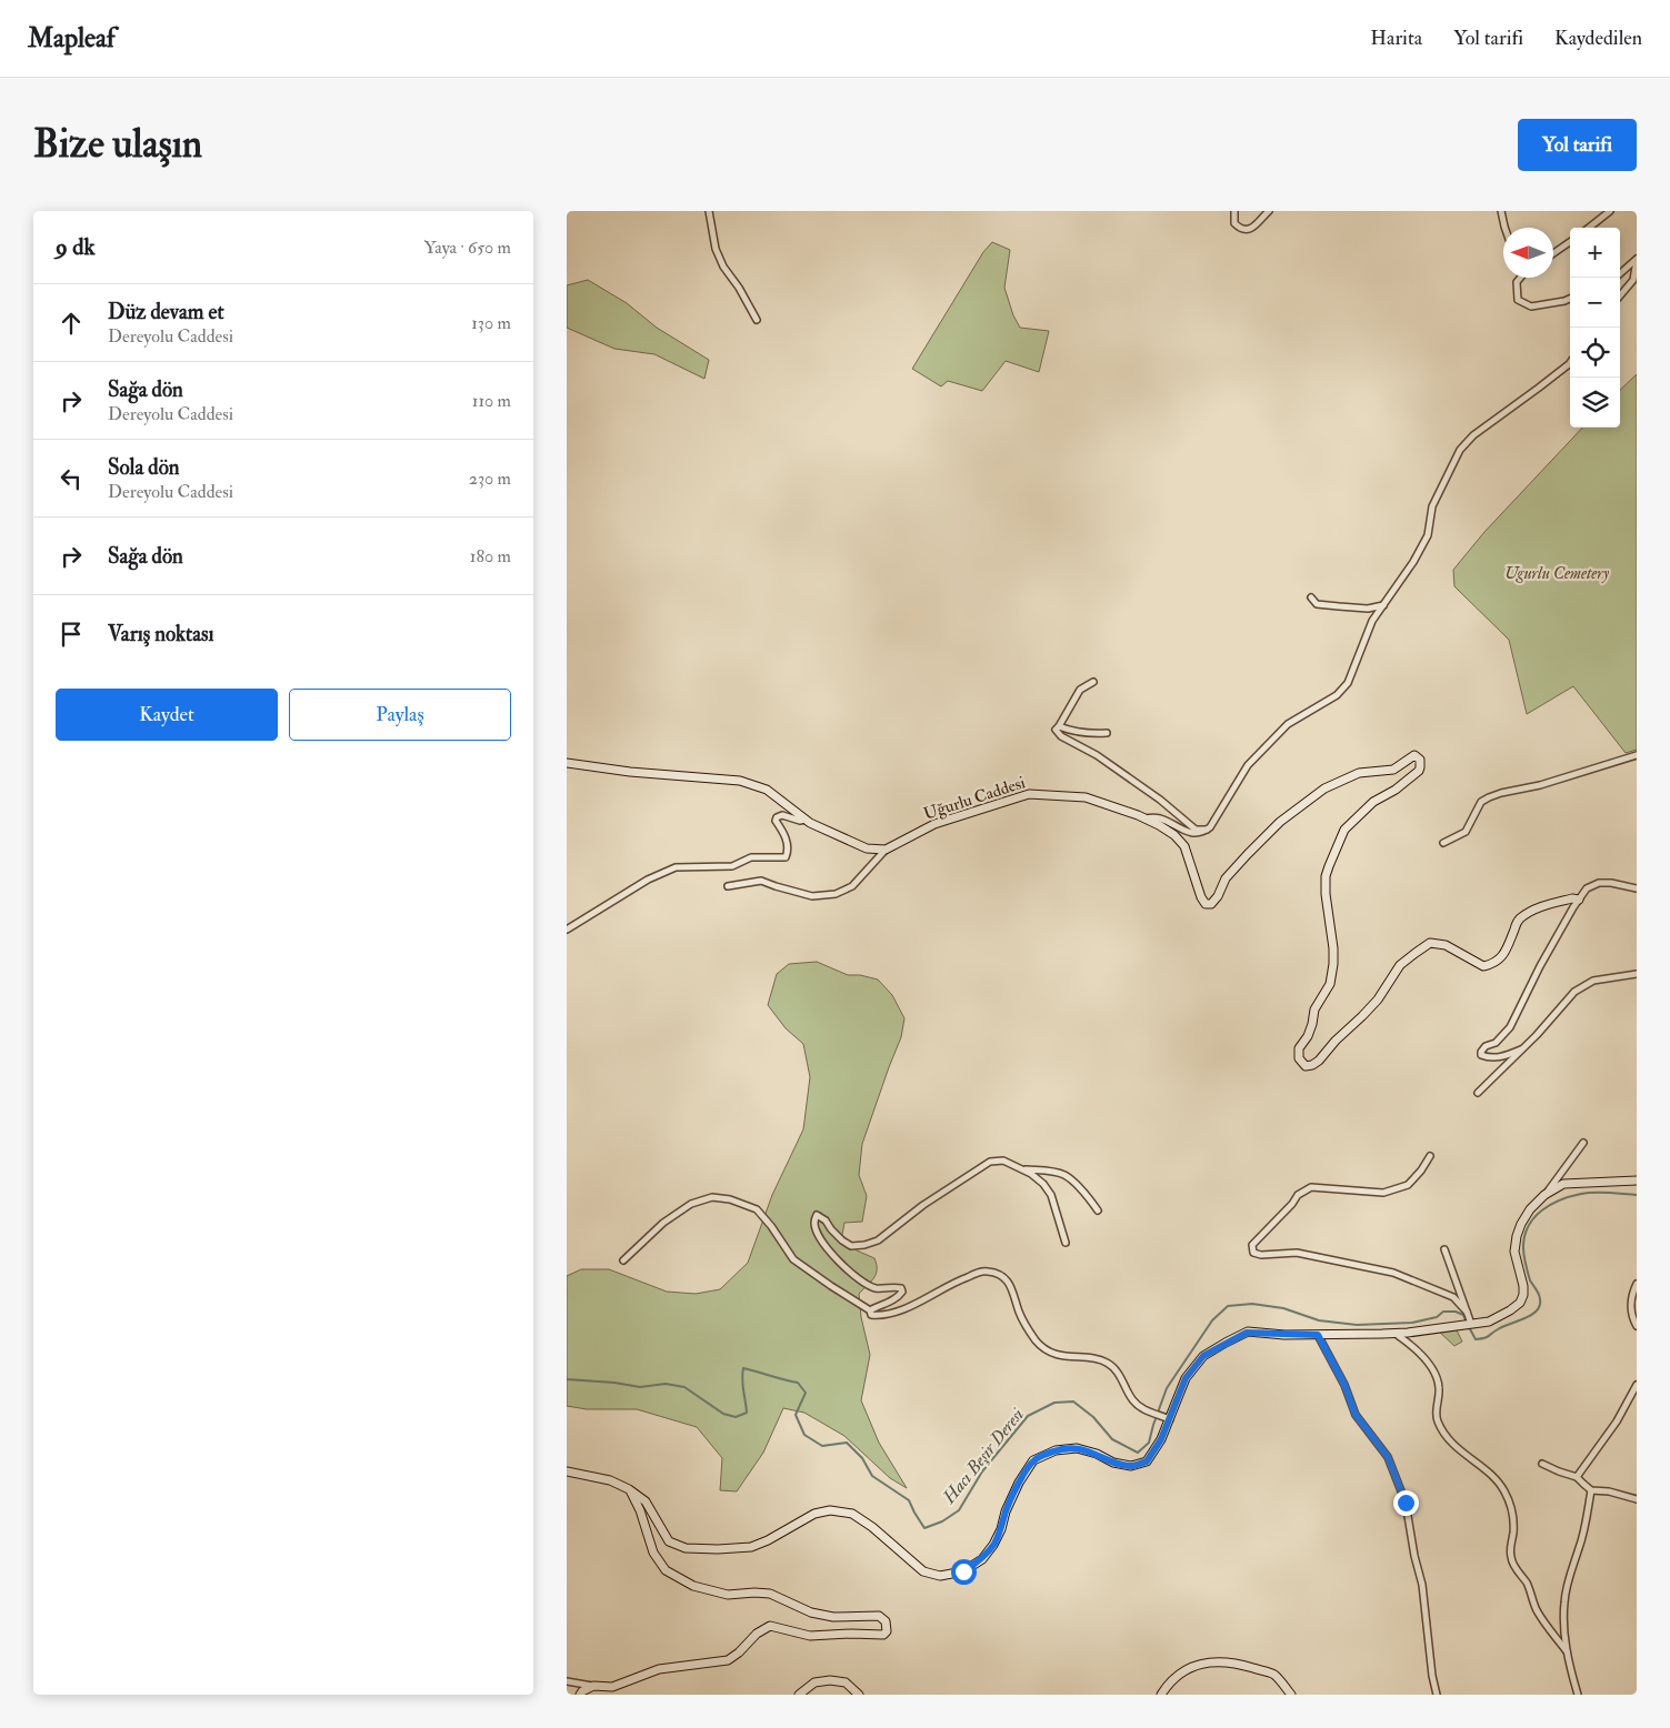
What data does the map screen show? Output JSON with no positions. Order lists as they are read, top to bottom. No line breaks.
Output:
{"streets":{"street":["Uğurlu Caddesi"]},"water":["Hacı Beşir Deresi"],"parks":["Ugurlu Cemetery"],"north":"left","page":{"header":"Mapleaf","nav":["Harita","Yol tarifi","Kaydedilen"],"buttons":["Yol tarifi",["Kaydet","Paylaş"]],"title":"Bize ulaşın","heading":["9 dk","Yaya · 650 m"],"map_buttons":["+","−"],"list":[["Düz devam et","Dereyolu Caddesi","130 m"],["Sağa dön","Dereyolu Caddesi","110 m"],["Sola dön","Dereyolu Caddesi","230 m"],["Sağa dön","180 m"],"Varış noktası"]}}
